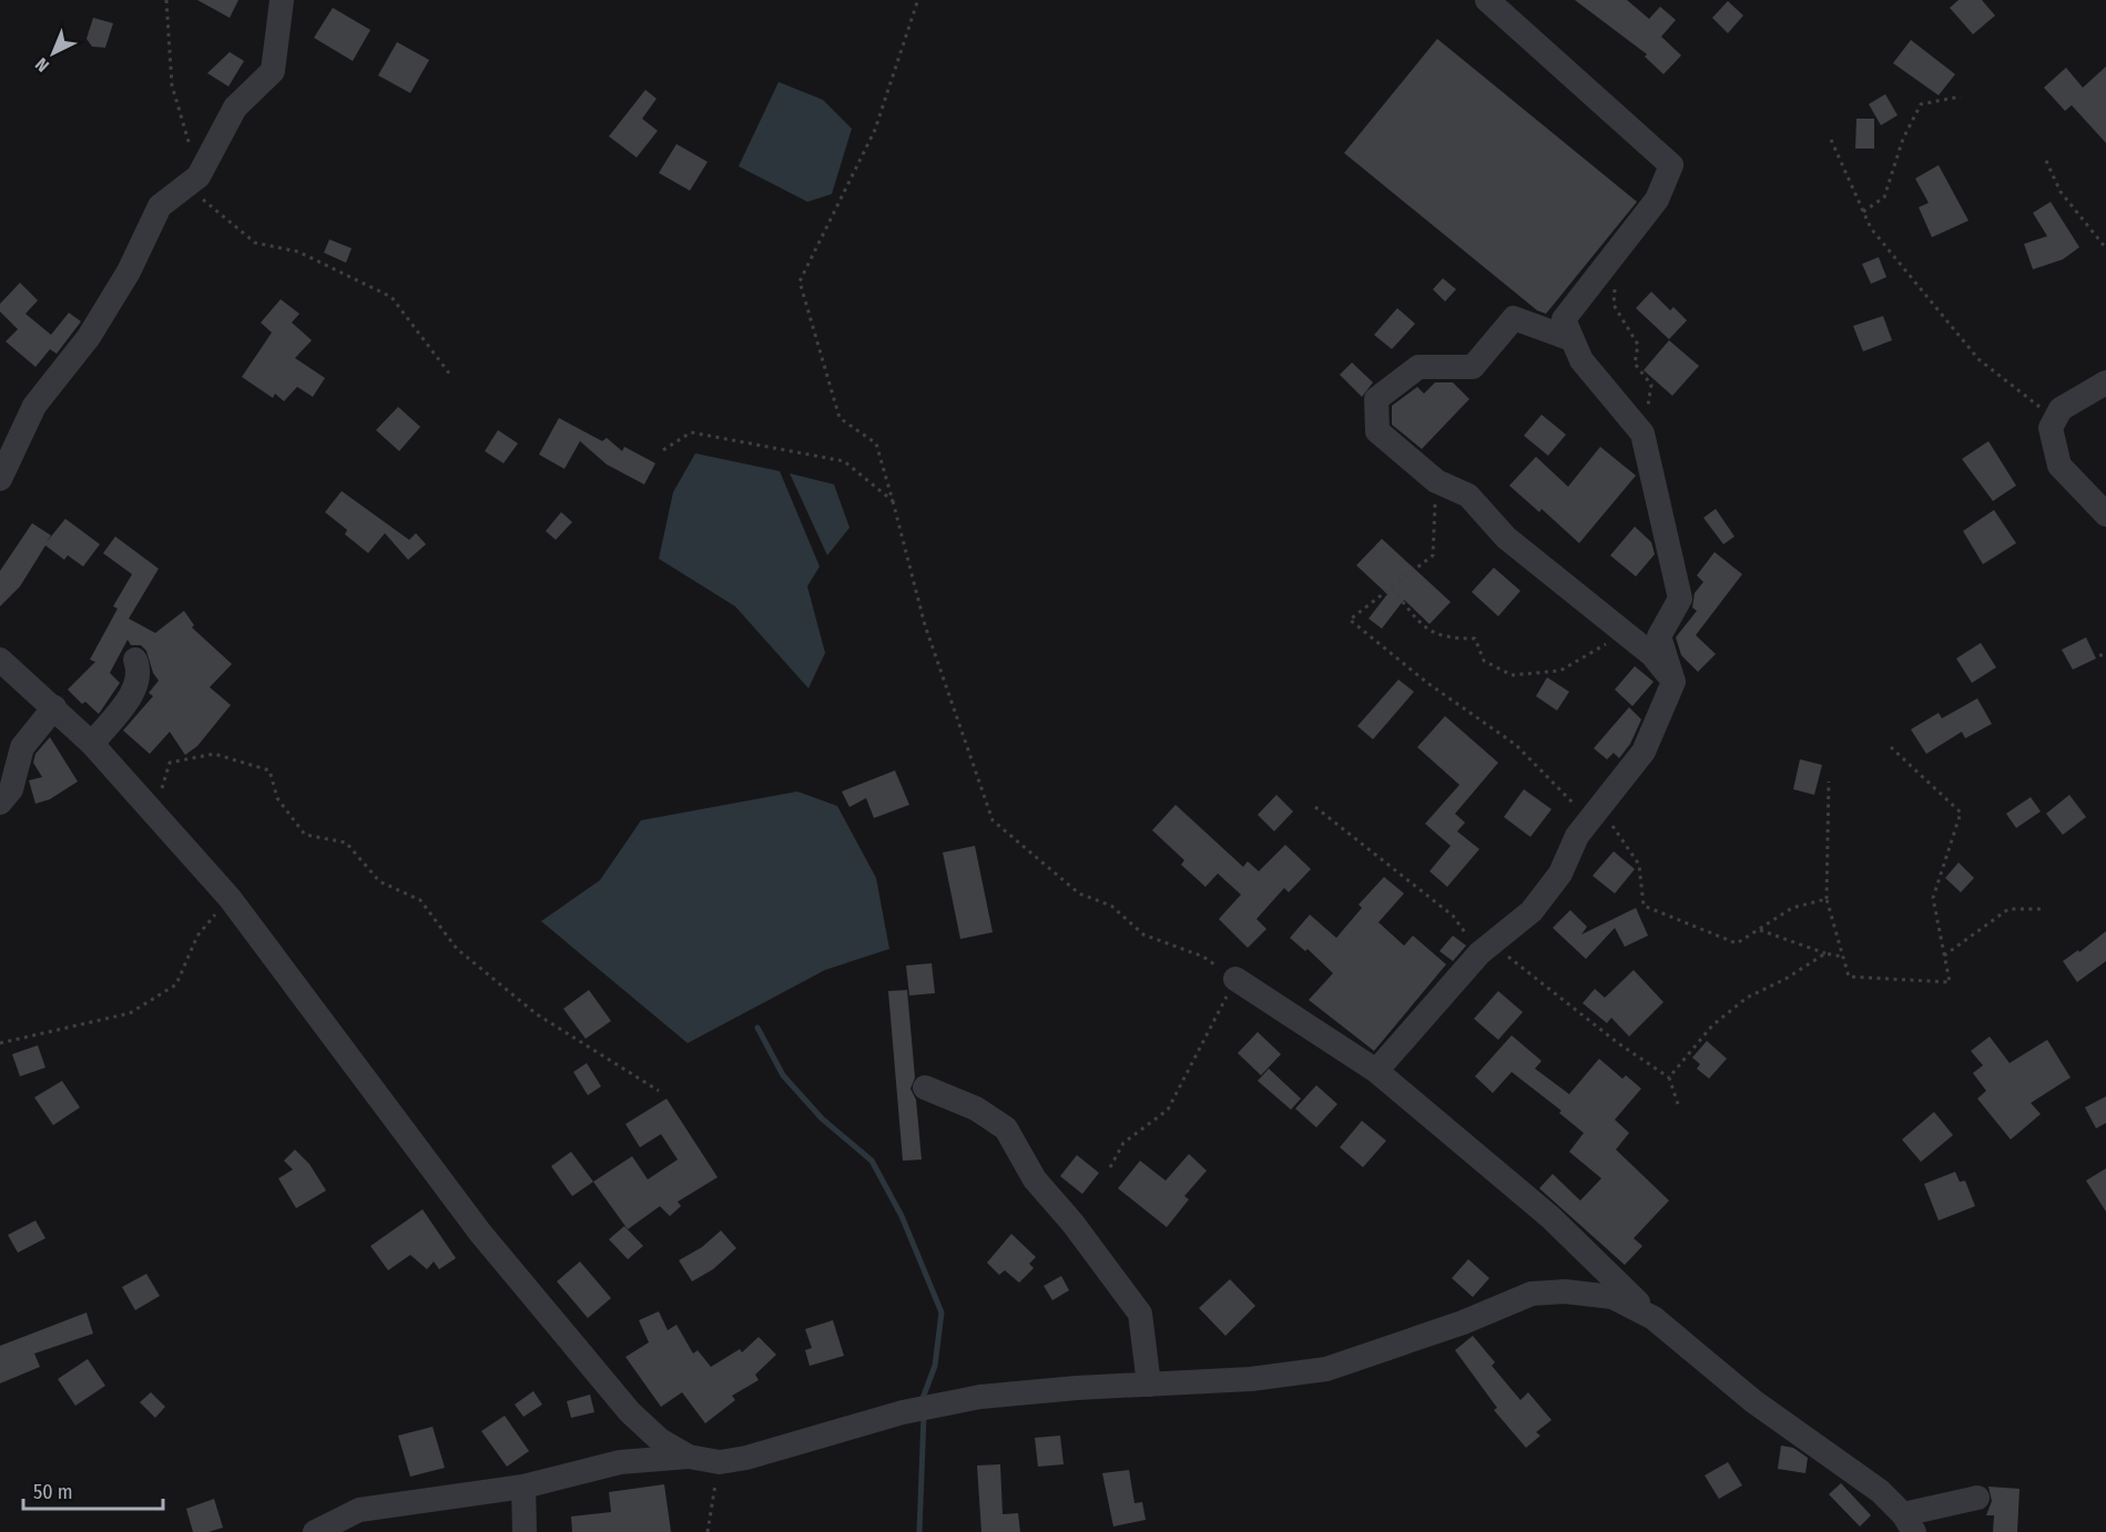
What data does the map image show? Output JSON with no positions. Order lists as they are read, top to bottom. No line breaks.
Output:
{"scale_bar":"50 m","north":"bottom left"}
